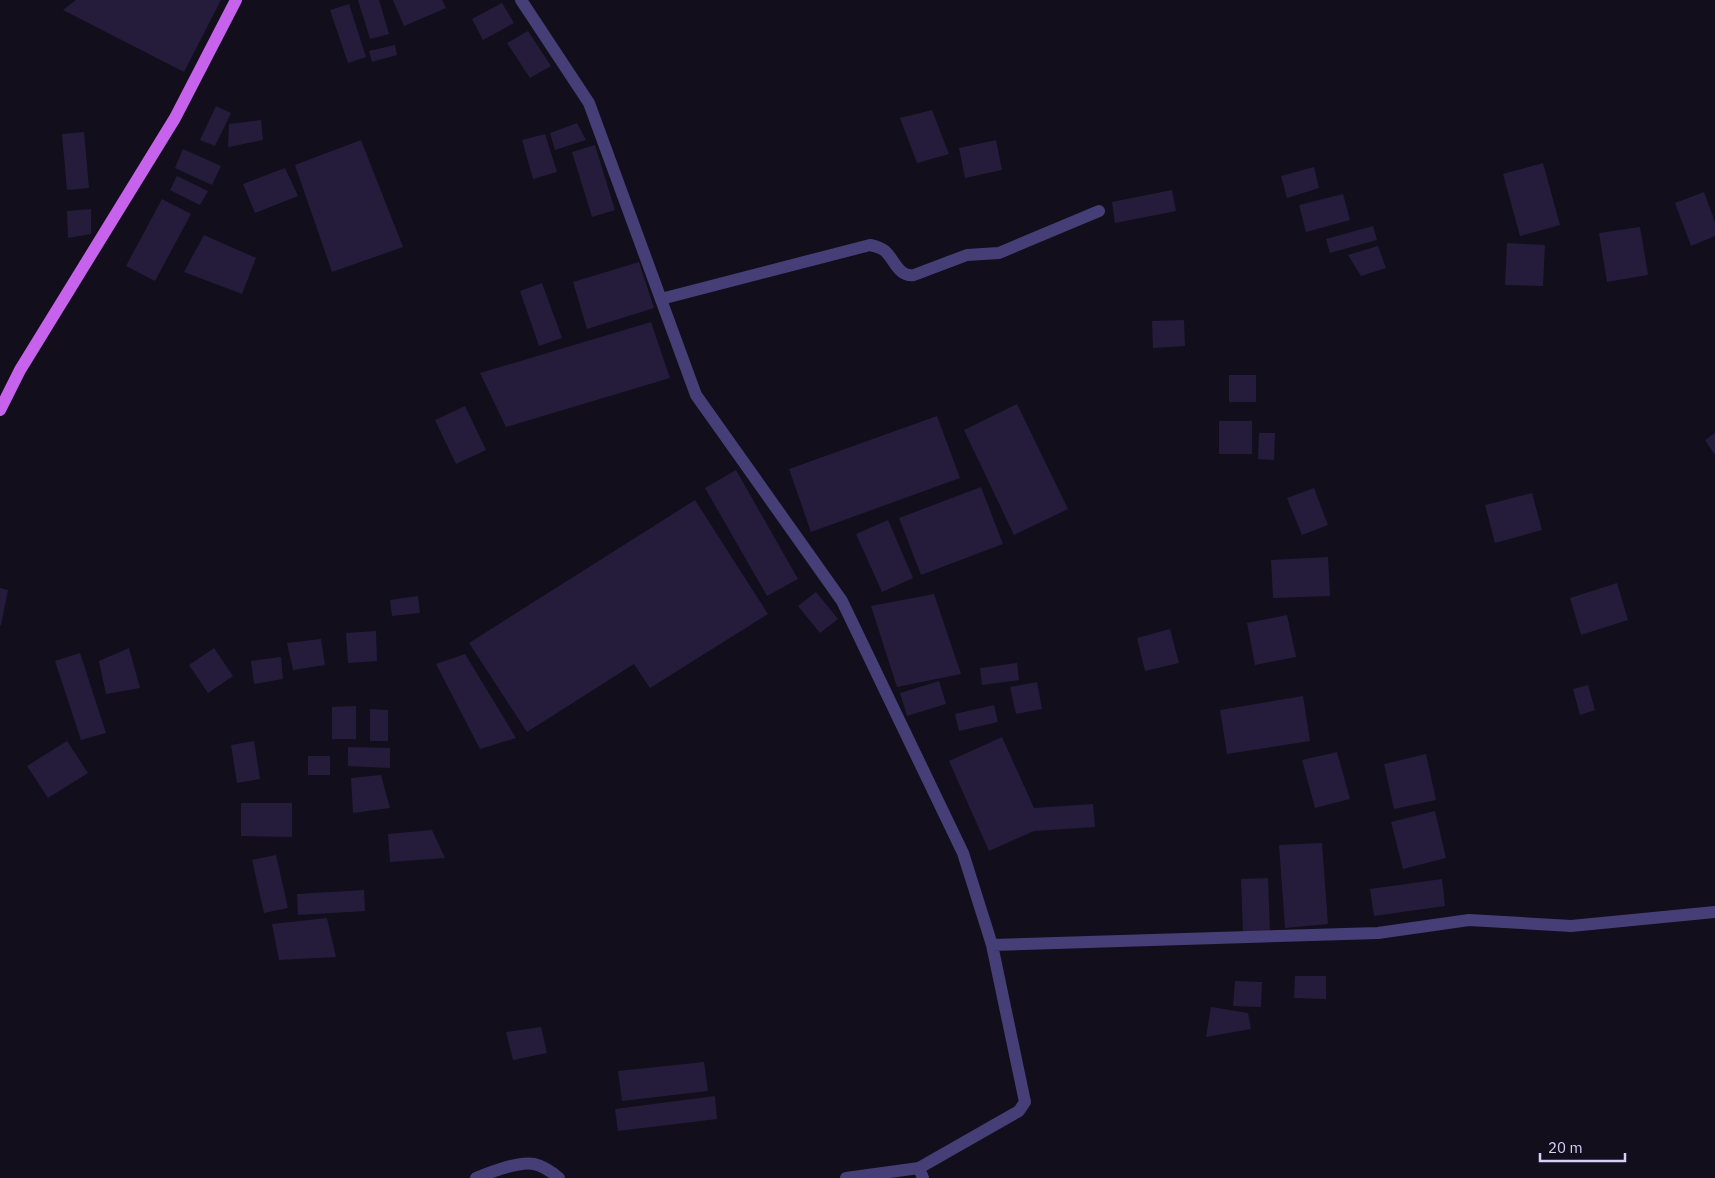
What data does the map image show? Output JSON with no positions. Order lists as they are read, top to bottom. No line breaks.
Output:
{"scale_bar":"20 m"}
